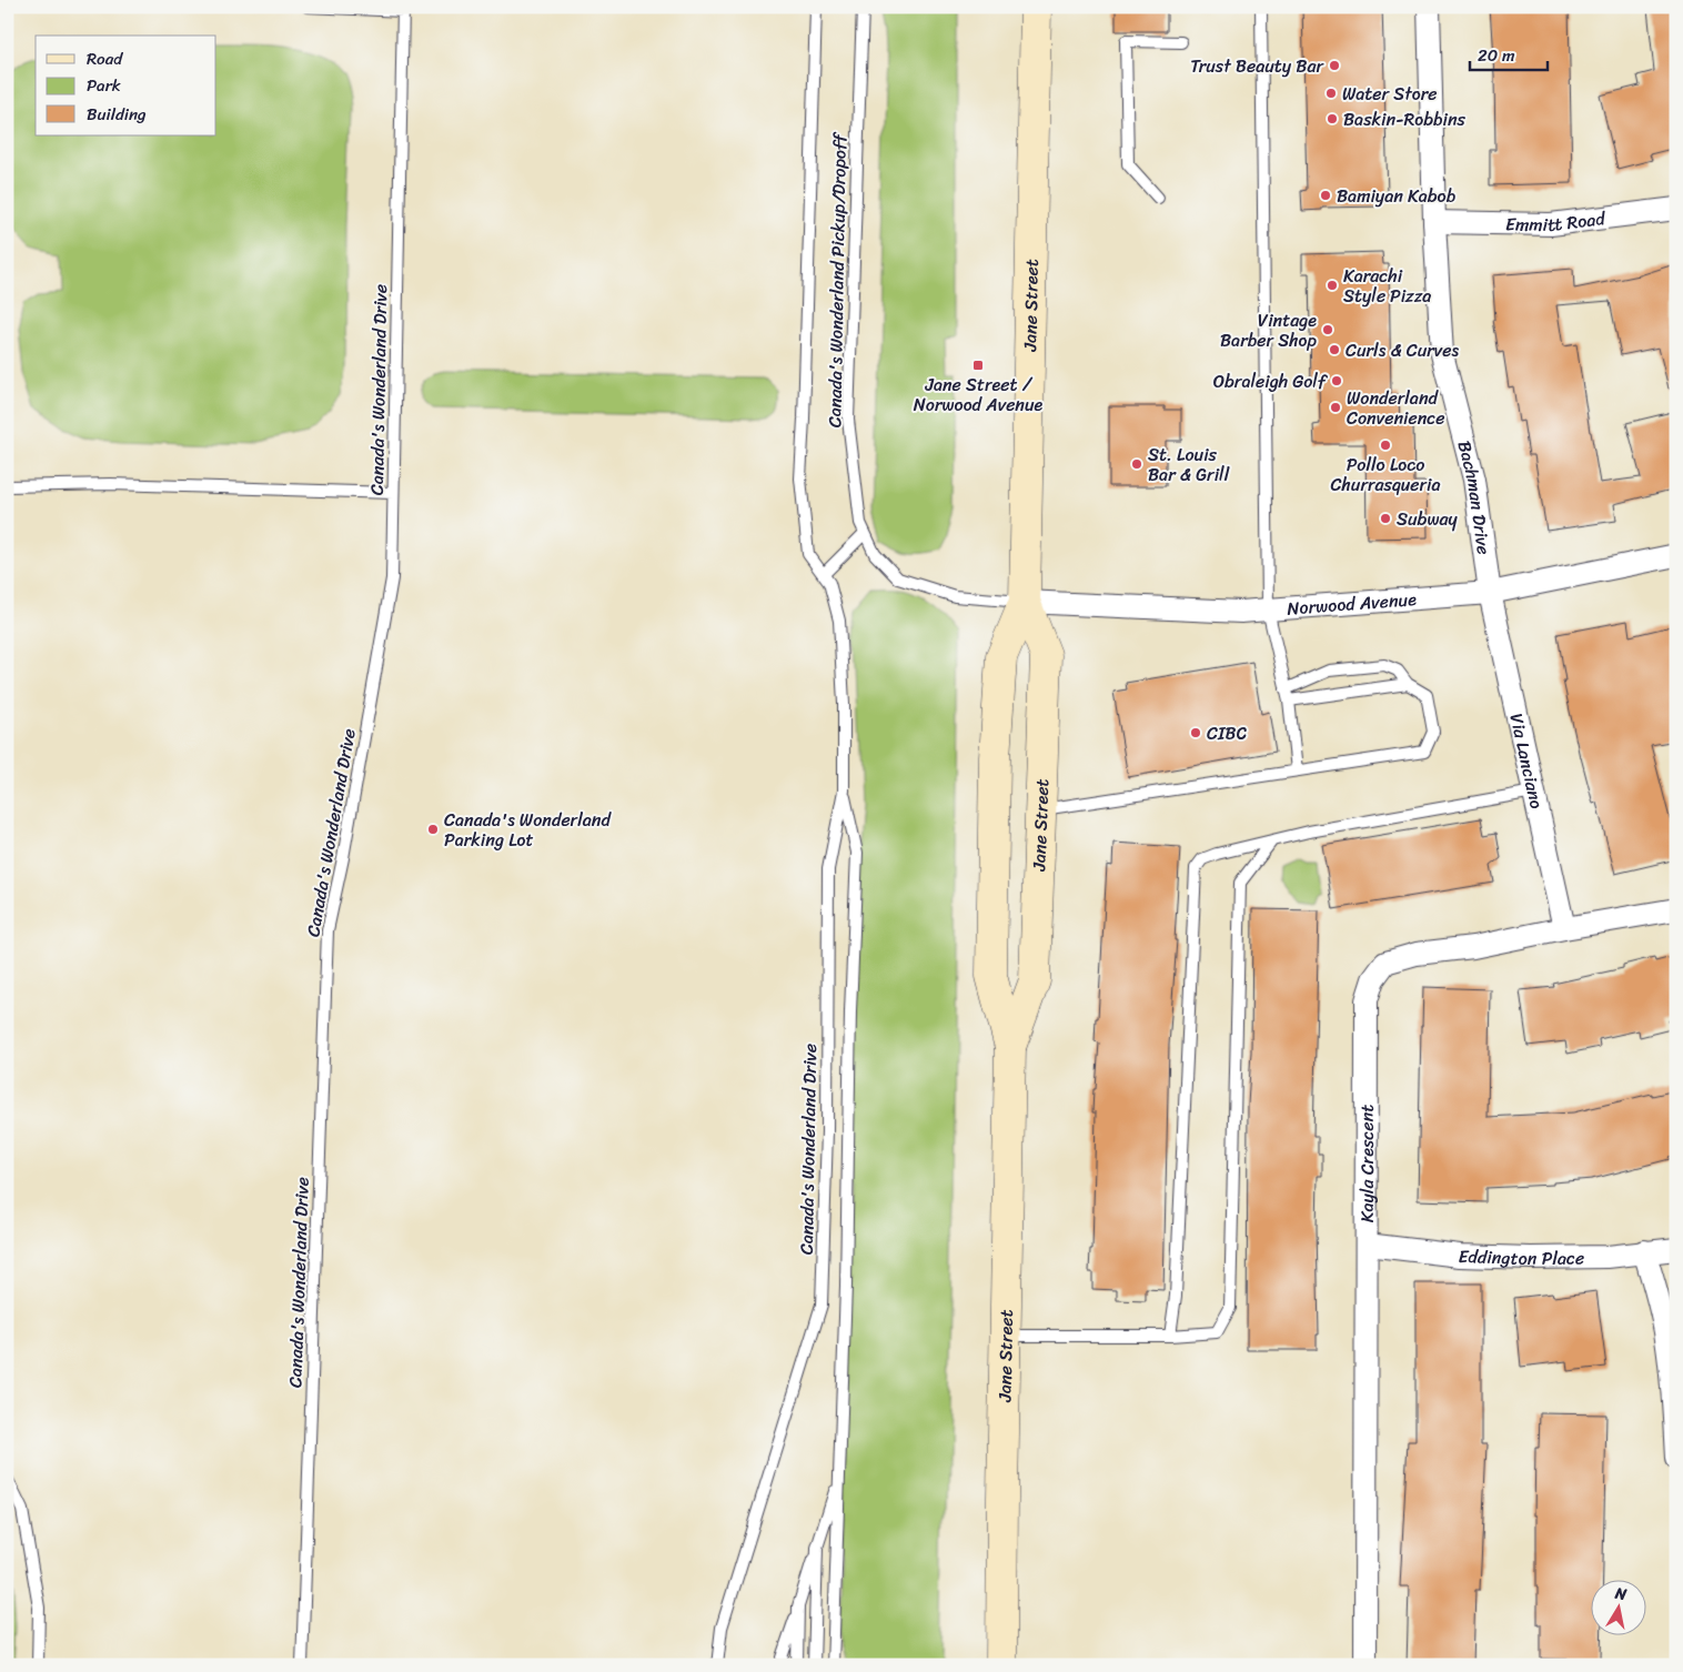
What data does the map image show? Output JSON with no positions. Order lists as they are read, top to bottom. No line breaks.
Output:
{"streets":{"main road":["Jane Street"],"street":["Emmitt Road","Bachman Drive","Norwood Avenue","Via Lanciano","Kayla Crescent","Eddington Place"],"lane":["Canada's Wonderland Pickup/Dropoff","Canada's Wonderland Drive"]},"crossings":[["Emmitt Road","Bachman Drive"],["Canada's Wonderland Pickup/Dropoff","Jane Street"],["Canada's Wonderland Pickup/Dropoff","Norwood Avenue"],["Jane Street","Norwood Avenue"],["Bachman Drive","Norwood Avenue"],["Bachman Drive","Via Lanciano"],["Norwood Avenue","Via Lanciano"],["Via Lanciano","Kayla Crescent"],["Kayla Crescent","Eddington Place"]],"places":{"other":["Trust Beauty Bar","Water Store","Baskin-Robbins","Bamiyan Kabob","Karachi Style Pizza","Vintage Barber Shop","Curls & Curves","Obraleigh Golf","Wonderland Convenience","Pollo Loco Churrasqueria","St. Louis Bar & Grill","Subway","CIBC","Canada's Wonderland Parking Lot"],"transit":["Jane Street / Norwood Avenue"]},"legend":["Road","Park","Building"],"scale_bar":"20 m","north":"top"}
